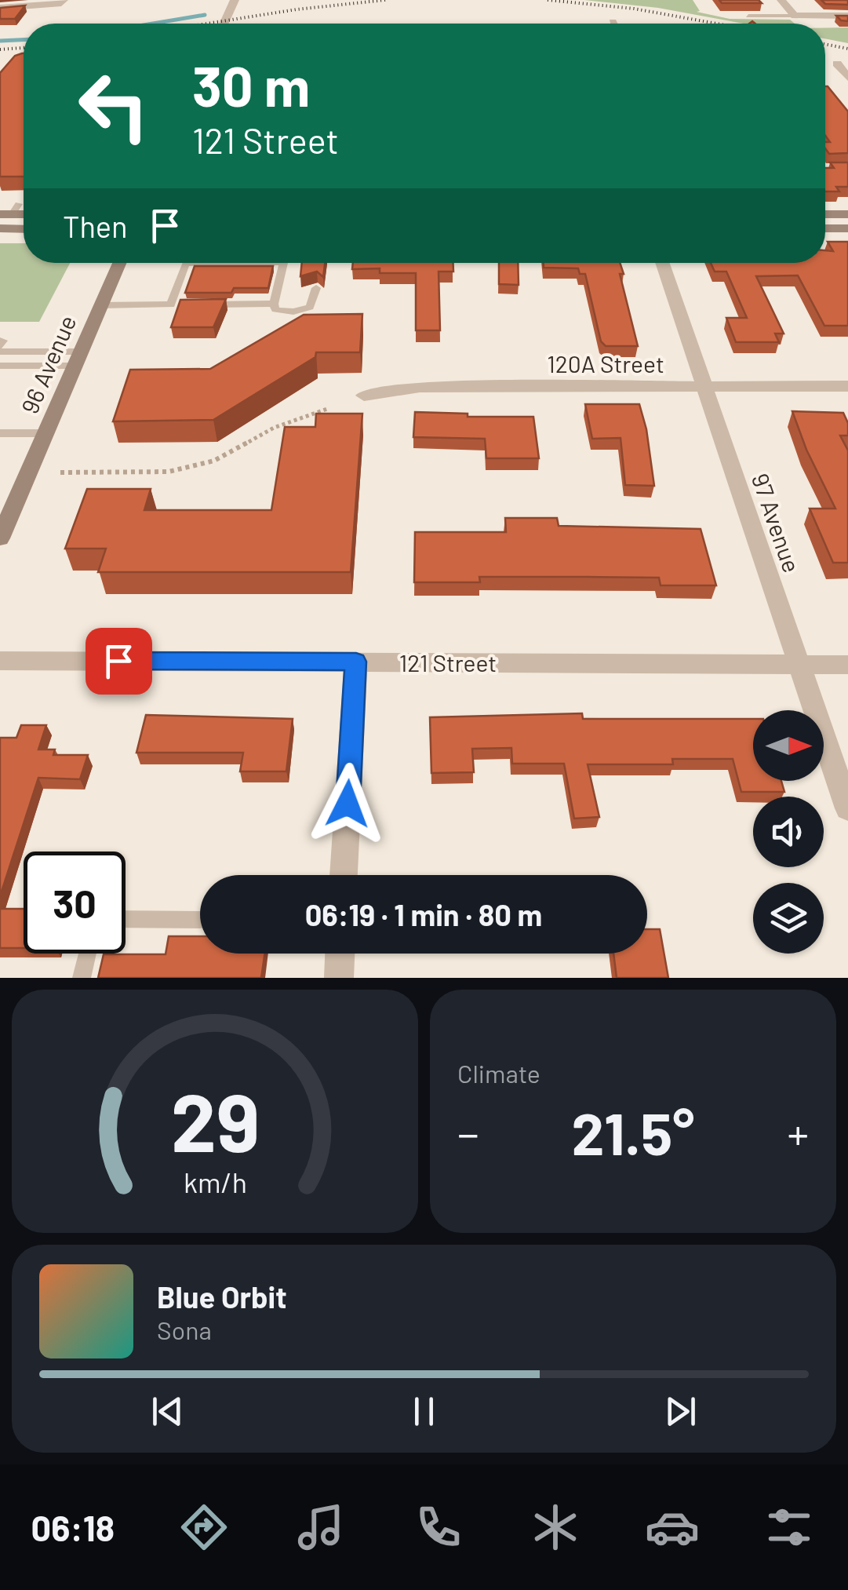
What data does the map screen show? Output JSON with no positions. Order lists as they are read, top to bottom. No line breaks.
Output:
{"streets":{"main road":["96 Avenue"],"street":["120A Street","97 Avenue","121 Street"]},"crossings":[["120A Street","97 Avenue"],["97 Avenue","121 Street"]],"north":"right","page":{"turn":["30 m","121 Street"],"then":"Then","limit":"30","trip":"06:19 · 1 min · 80 m","tile":"Climate","heat":["−","21.5°","+"],"song":["Blue Orbit","Sona"],"tabs":"06:18","gauge":["29","km/h"]}}
